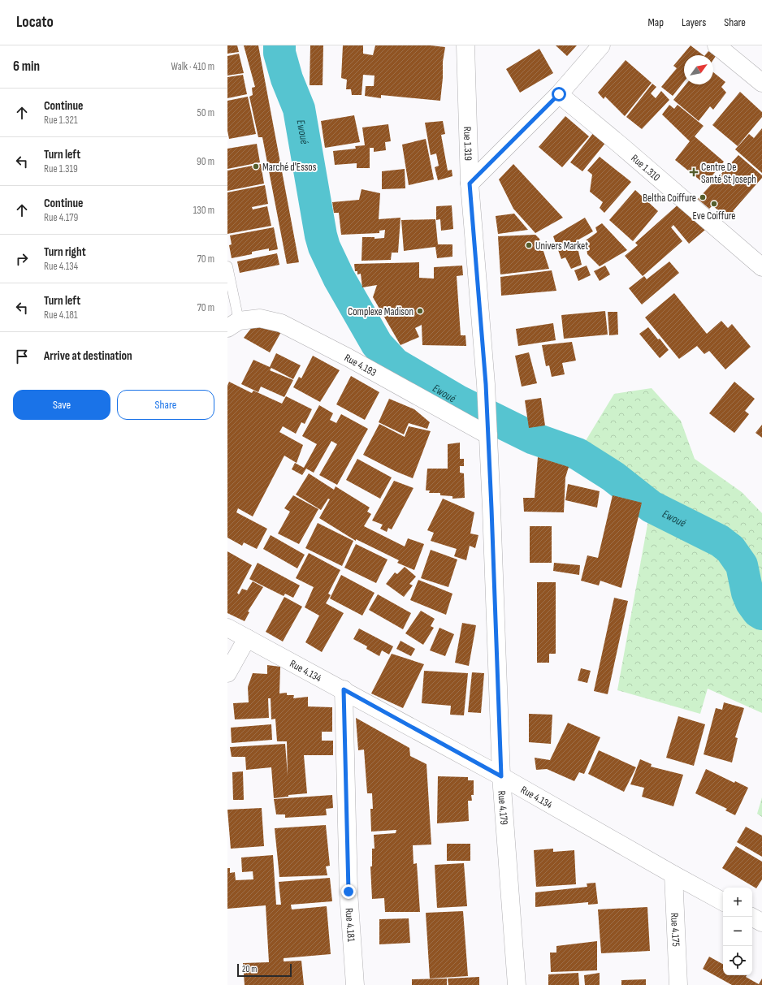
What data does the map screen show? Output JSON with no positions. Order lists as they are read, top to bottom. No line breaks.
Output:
{"streets":{"street":["Rue 1.319","Rue 1.310","Rue 4.193","Rue 4.134","Rue 4.179","Rue 4.181","Rue 4.175"]},"crossings":[["Rue 1.319","Rue 4.193"],["Rue 1.319","Rue 4.179"],["Rue 4.193","Rue 4.179"],["Rue 4.134","Rue 4.179"],["Rue 4.134","Rue 4.181"],["Rue 4.134","Rue 4.175"]],"water":["Ewoué"],"places":{"other":["Marché d'Essos","Beltha Coiffure","Eve Coiffure","Univers Market","Complexe Madison"],"health":["Centre De Santé St Joseph"]},"scale_bar":"20 m","north":"top right","page":{"header":"Locato","nav":["Map","Layers","Share"],"heading":["6 min","Walk · 410 m"],"list":[["Continue","Rue 1.321","50 m"],["Turn left","Rue 1.319","90 m"],["Continue","Rue 4.179","130 m"],["Turn right","Rue 4.134","70 m"],["Turn left","Rue 4.181","70 m"],"Arrive at destination"],"buttons":["Save","Share"],"map_buttons":["+","−"],"scale":"20 m"}}
